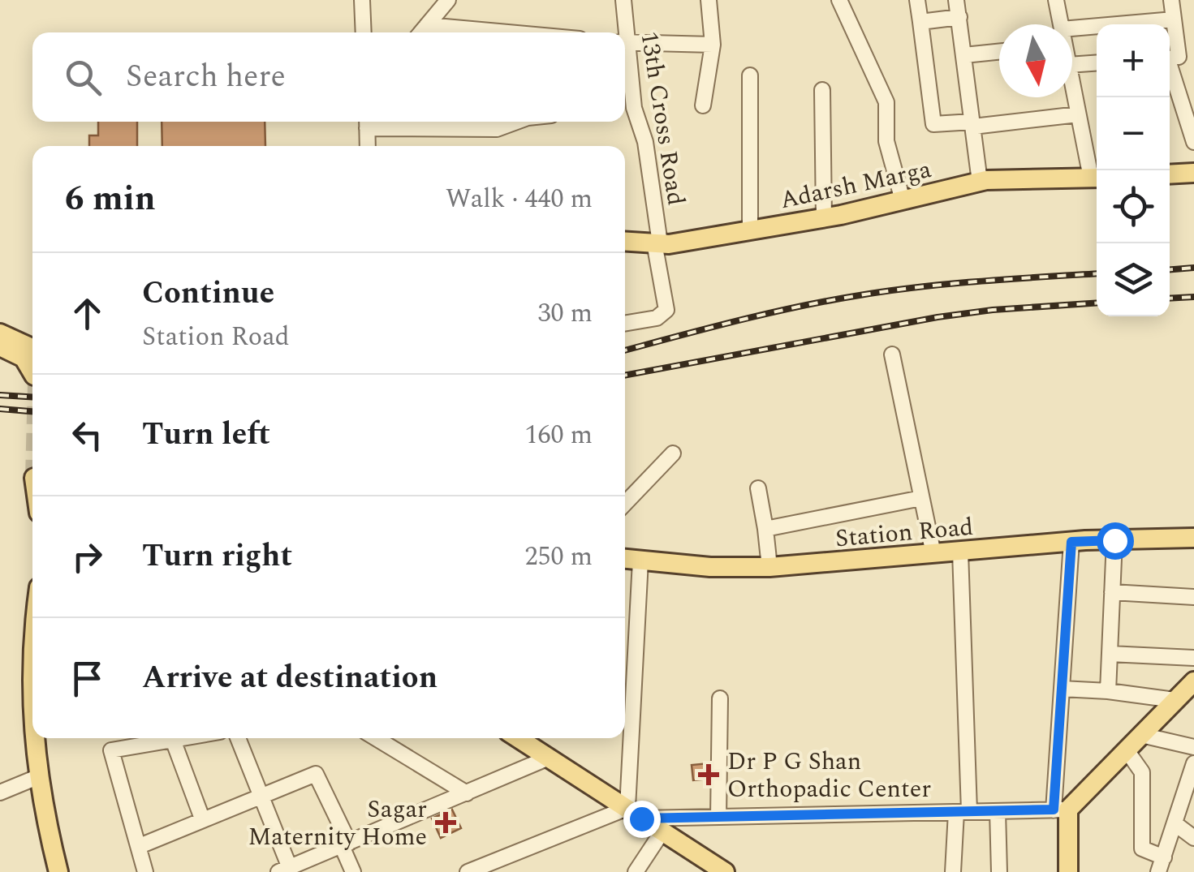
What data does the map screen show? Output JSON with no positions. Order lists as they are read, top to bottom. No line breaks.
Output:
{"streets":{"main road":["Adarsh Marga","Station Road"],"street":["13th Cross Road"]},"crossings":[["13th Cross Road","Adarsh Marga"]],"places":{"health":["Dr P G Shan Orthopadic Center","Sagar Maternity Home"]},"north":"bottom","page":{"map_buttons":["+","−"],"search":"Search here","heading":["6 min","Walk · 440 m"],"list":[["Continue","Station Road","30 m"],["Turn left","160 m"],["Turn right","250 m"],"Arrive at destination"]}}
